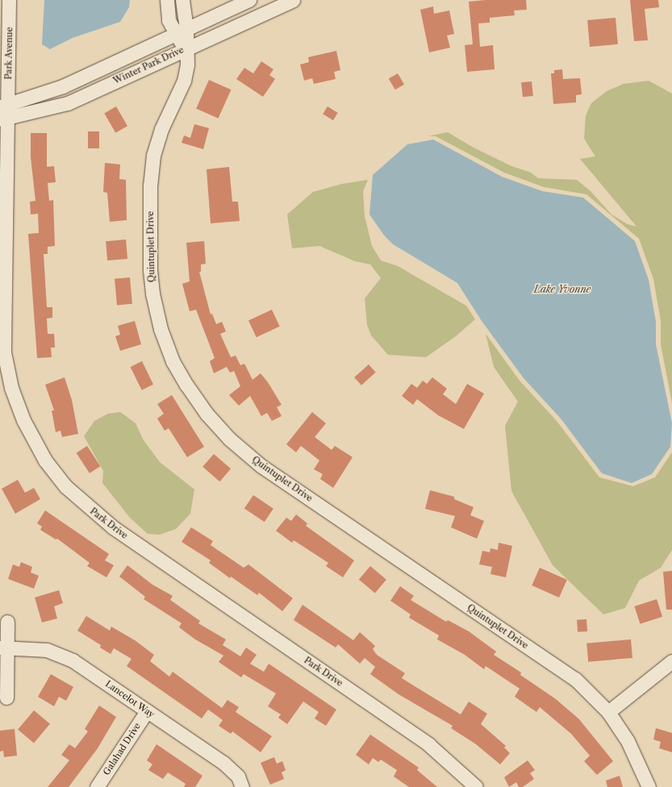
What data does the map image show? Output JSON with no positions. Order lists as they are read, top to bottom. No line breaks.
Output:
{"streets":{"street":["Park Avenue","Winter Park Drive","Quintuplet Drive","Park Drive","Lancelot Way","Galahad Drive"]},"crossings":[["Park Avenue","Winter Park Drive"],["Park Avenue","Park Drive"],["Winter Park Drive","Quintuplet Drive"],["Winter Park Drive","Park Drive"],["Lancelot Way","Galahad Drive"]],"water":["Lake Yvonne"]}
